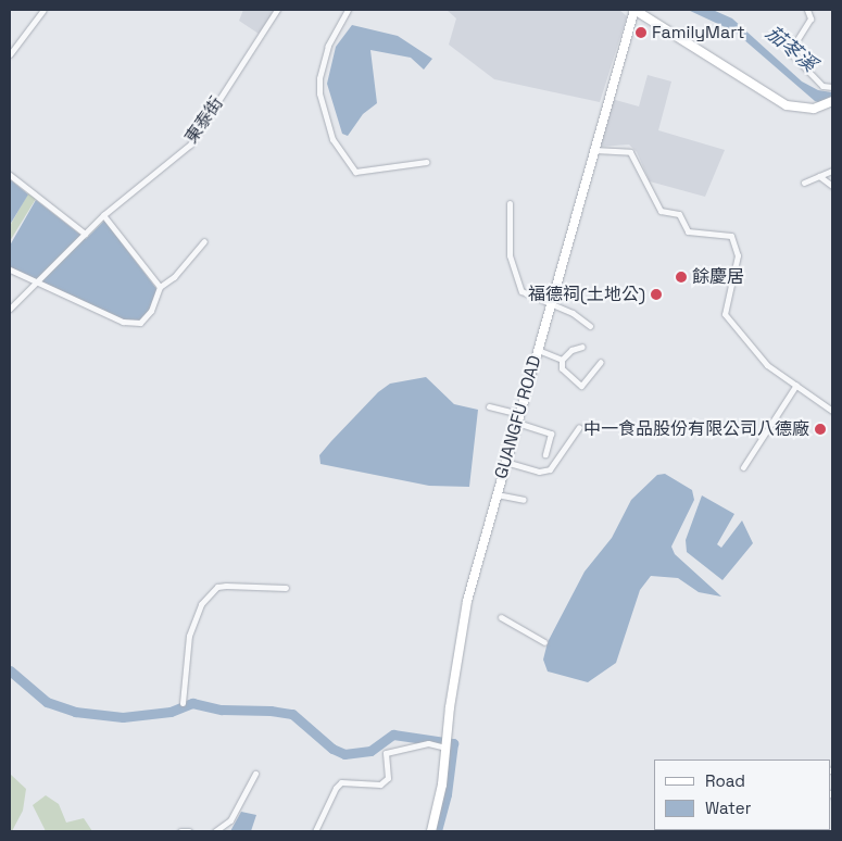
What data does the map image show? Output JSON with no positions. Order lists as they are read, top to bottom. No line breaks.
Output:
{"streets":{"street":["東泰街","GUANGFU ROAD"]},"water":["茄苳溪"],"places":["FamilyMart","餘慶居","福德祠(土地公)","中一食品股份有限公司八德廠"],"legend":["Road","Water"]}
